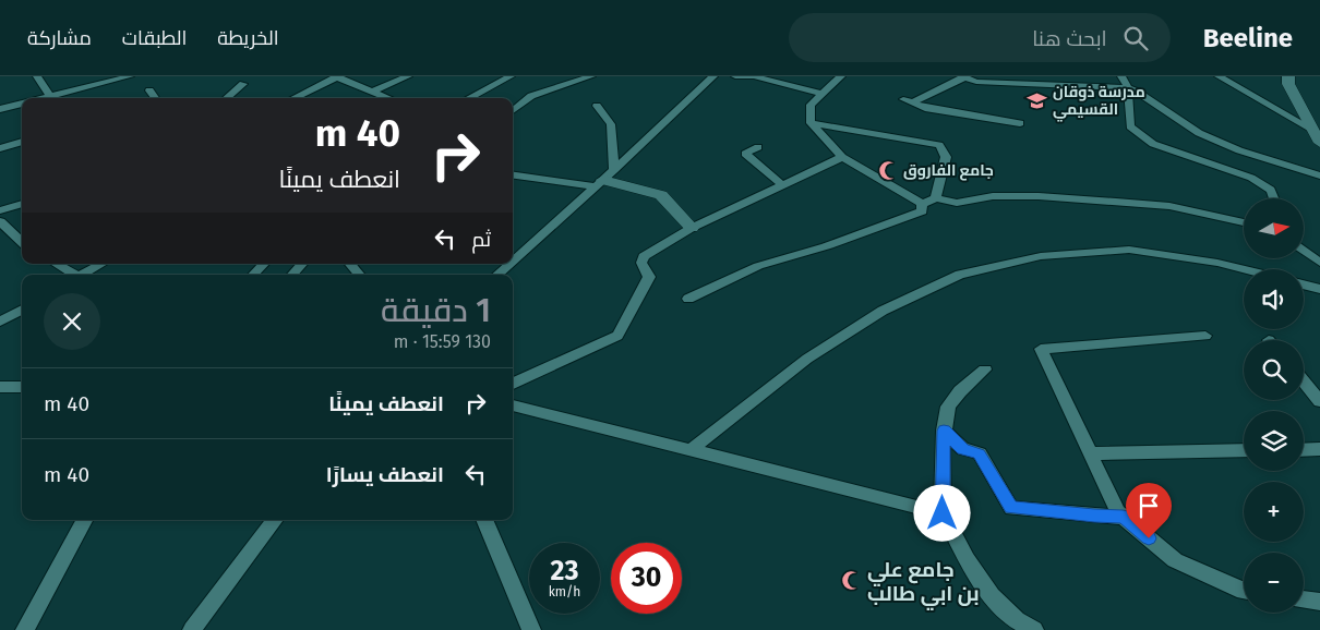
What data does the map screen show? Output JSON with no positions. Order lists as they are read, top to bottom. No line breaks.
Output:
{"places":{"school or university":["مدرسة ذوقان القسيمي"],"mosque":["جامع الفاروق","جامع علي بن ابي طالب"]},"north":"right","page":{"header":"Beeline","search":"ابحث هنا","nav":["الخريطة","الطبقات","مشاركة"],"turn":["40 m","انعطف يمينًا"],"map_buttons":["+","−"],"then":"ثم","heading":["1 دقيقة","130 m · 15:59"],"list":[{"name":"انعطف يمينًا","value":"40 m"},{"name":"انعطف يسارًا","value":"40 m"}],"speed":"23 km/h","limit":"30"}}
